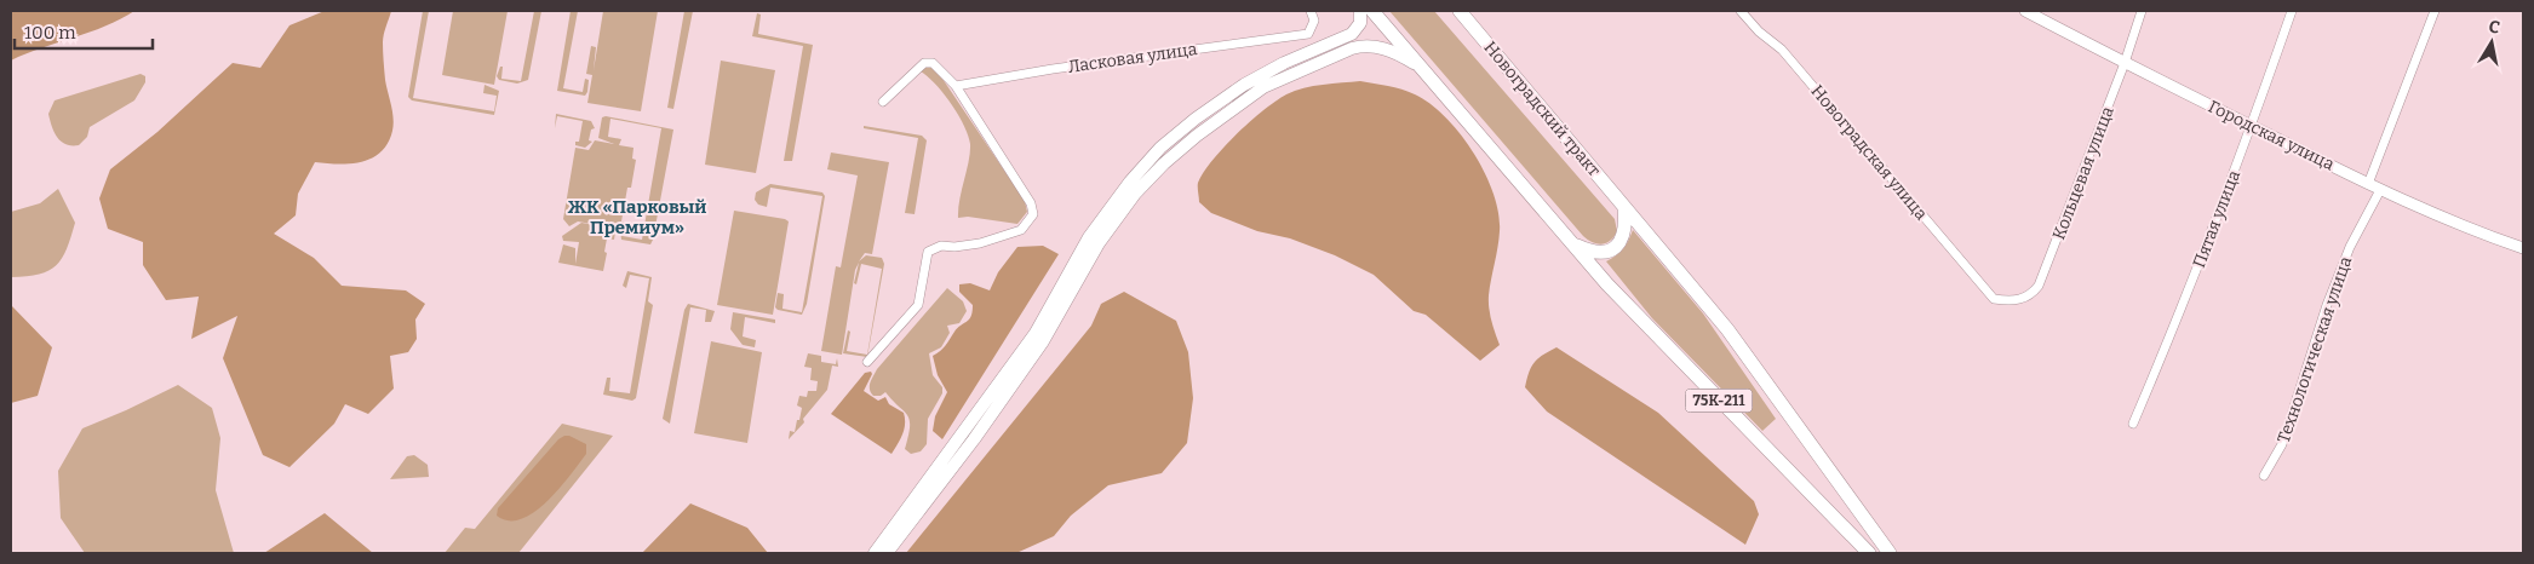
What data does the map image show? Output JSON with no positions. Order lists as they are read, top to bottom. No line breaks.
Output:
{"streets":{"main road":["Новоградский тракт","75К-211"],"street":["Ласковая улица","Городская улица","Новоградская улица","Кольцевая улица","Пятая улица","Технологическая улица"]},"crossings":[["Городская улица","Кольцевая улица"],["Городская улица","Пятая улица"],["Городская улица","Технологическая улица"],["Новоградская улица","Кольцевая улица"]],"districts":["ЖК «Парковый Премиум»"],"scale_bar":"100 m","north":"top"}
